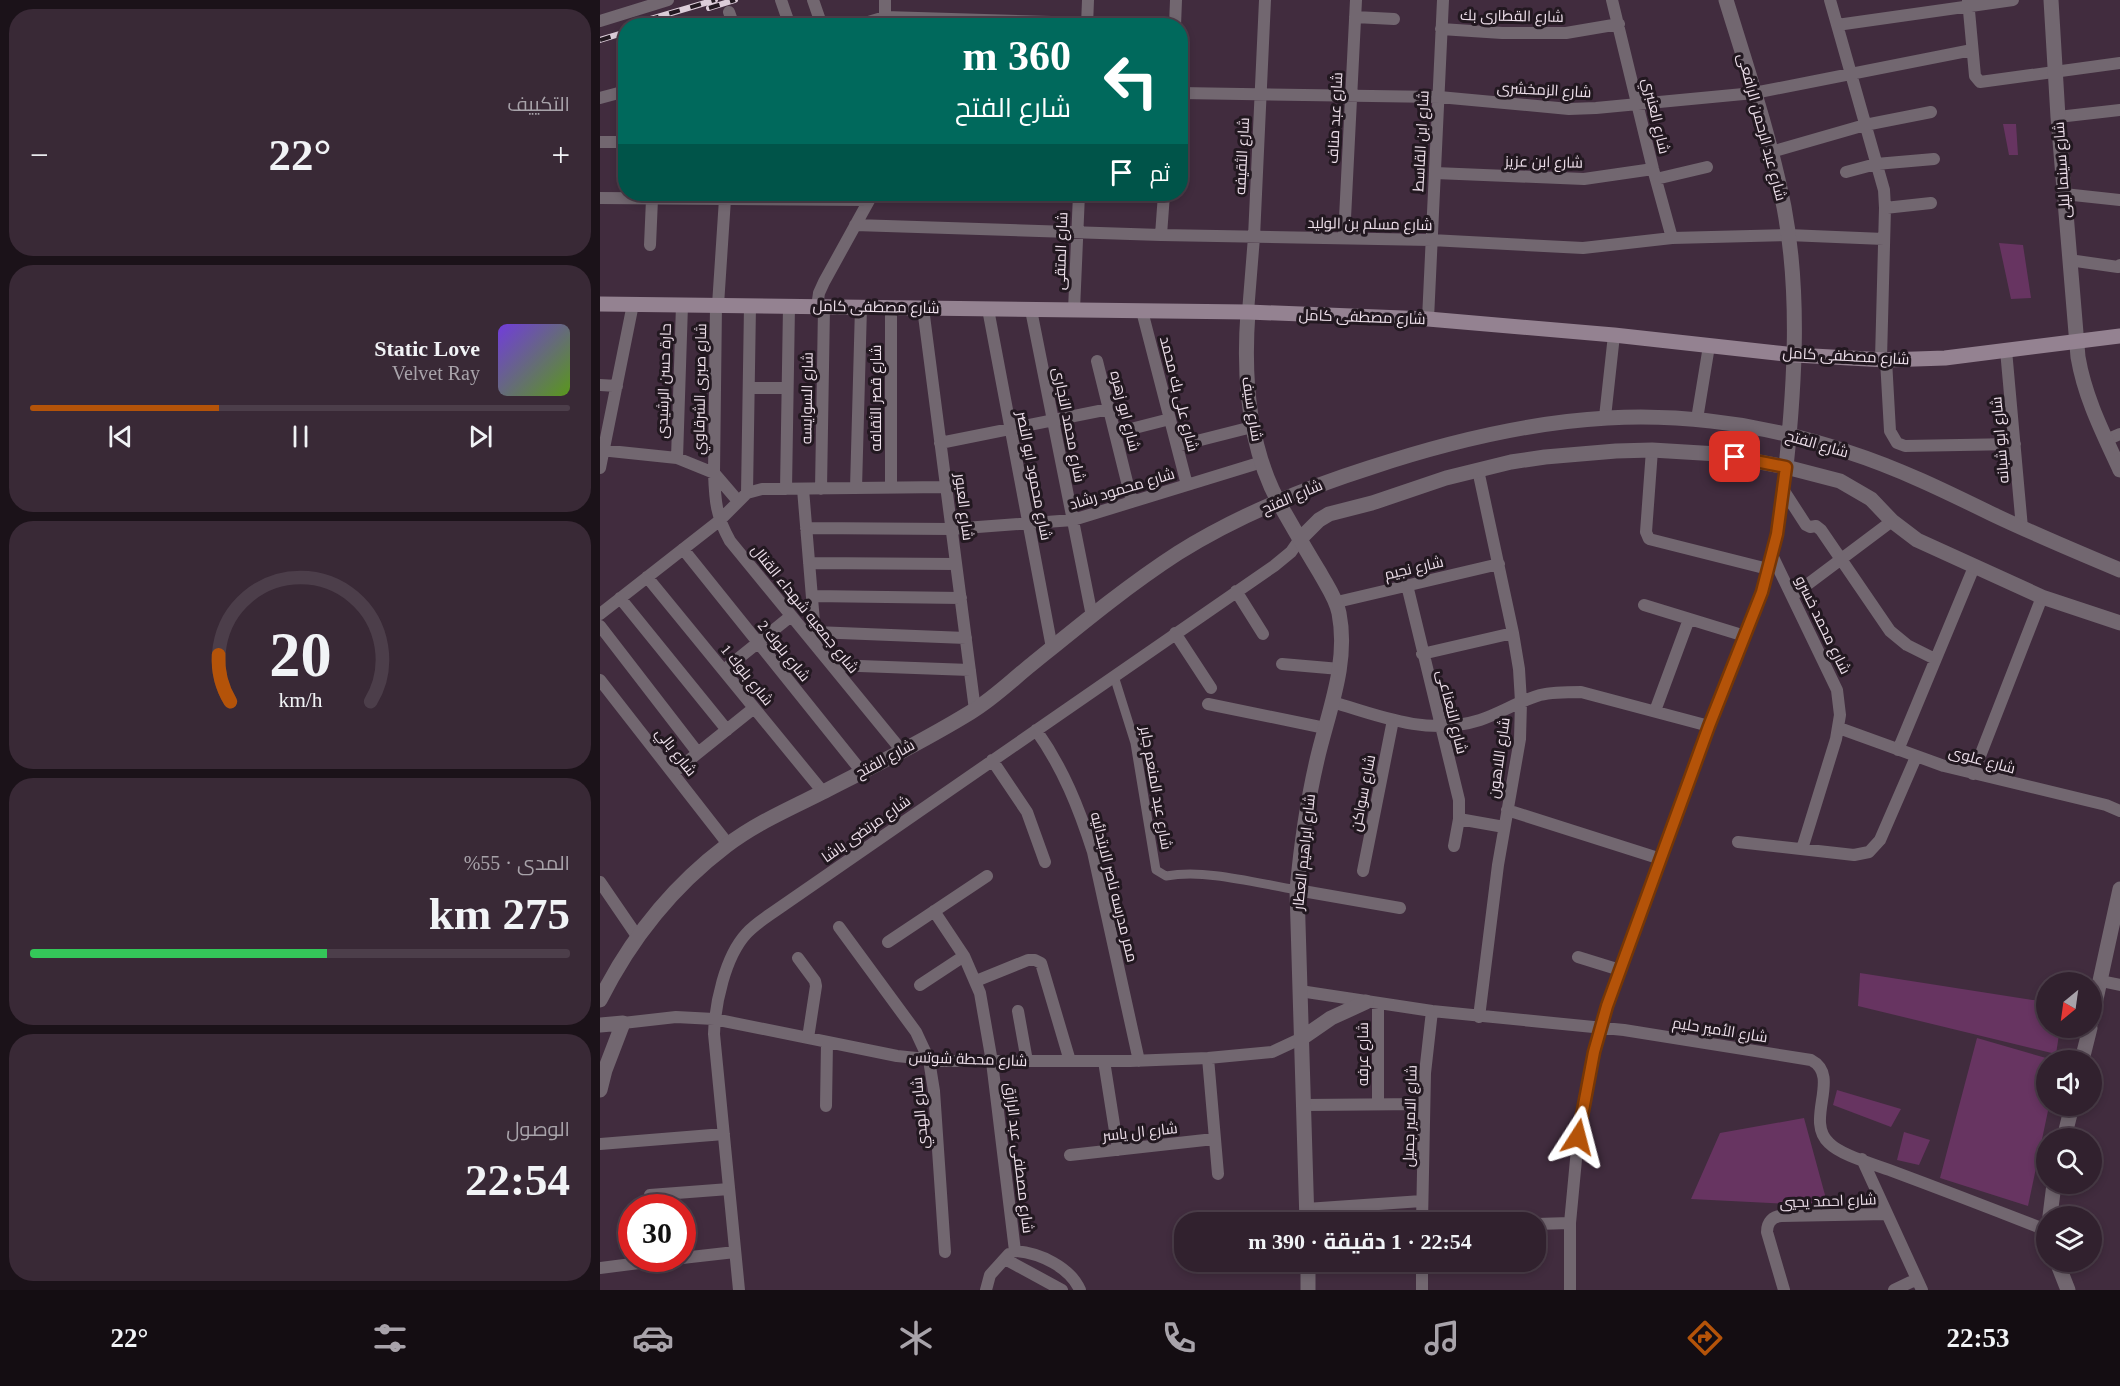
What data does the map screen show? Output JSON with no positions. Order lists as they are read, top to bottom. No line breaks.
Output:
{"streets":{"main road":["شارع مصطفى كامل"],"street":["شارع القطارى بك","شارع الزمخشرى","شارع العنبري","شارع عبد مناف","شارع عبد الرحمن الرافعى","شارع ابن القاسط","شارع الثقيفه","شارع ابن عزيز","شارع سينما ليلى","شارع مسلم بن الوليد","شارع المتقى","حارة حسن الرشيدى","شارع صبرى الشرقاوي","شارع على بك محمد","شارع السوايسه","شارع قصر الثقافه","شارع سيف","شارع ابو زهره","شارع محمد النجارى","شارع ابو شبانه","شارع الفتح","شارع محمود ابو النصر","شارع محمود رشاد","شارع العبور","شارع نجيم","شارع جمعيه شهداء القنال","شارع محمد خسرو","شارع بلوك 2","شارع بلوك 1","شارع النعناعى","شارع بالي","شارع اللاهون","شارع علوى","شارع عبد المنعم جابر","شارع سواكن","شارع مرتضى باشا","شارع ابراهيم العطار","ممر مدرسه ناصر الابتدائيه","شارع الأمير حليم","شارع عرفه","شارع محطة شوتس","شارع الهدي","شارع الامير جميل","شارع ال ياسر","شارع مصطفى عبد الرازق","شارع احمد يحيي"]},"crossings":[["شارع القطارى بك","شارع العنبري"],["شارع القطارى بك","شارع ابن القاسط"],["شارع الزمخشرى","شارع العنبري"],["شارع الزمخشرى","شارع عبد مناف"],["شارع الزمخشرى","شارع عبد الرحمن الرافعى"],["شارع الزمخشرى","شارع ابن القاسط"],["شارع الزمخشرى","شارع الثقيفه"],["شارع العنبري","شارع ابن عزيز"],["شارع العنبري","شارع مسلم بن الوليد"],["شارع عبد مناف","شارع مسلم بن الوليد"],["شارع عبد الرحمن الرافعى","شارع مسلم بن الوليد"],["شارع عبد الرحمن الرافعى","شارع مصطفى كامل"],["شارع عبد الرحمن الرافعى","شارع الفتح"],["شارع ابن القاسط","شارع ابن عزيز"],["شارع ابن القاسط","شارع مسلم بن الوليد"],["شارع ابن القاسط","شارع مصطفى كامل"],["شارع الثقيفه","شارع مسلم بن الوليد"],["شارع الثقيفه","شارع مصطفى كامل"],["شارع الثقيفه","شارع سيف"],["شارع سينما ليلى","شارع مصطفى كامل"],["شارع مسلم بن الوليد","شارع المتقى"],["شارع مسلم بن الوليد","شارع السوايسه"],["شارع المتقى","شارع مصطفى كامل"],["شارع مصطفى كامل","حارة حسن الرشيدى"],["شارع مصطفى كامل","شارع صبرى الشرقاوي"],["شارع مصطفى كامل","شارع على بك محمد"],["شارع مصطفى كامل","شارع السوايسه"],["شارع مصطفى كامل","شارع قصر الثقافه"],["شارع مصطفى كامل","شارع سيف"],["شارع مصطفى كامل","شارع محمد النجارى"],["شارع مصطفى كامل","شارع ابو شبانه"],["شارع مصطفى كامل","شارع محمود ابو النصر"],["شارع مصطفى كامل","شارع العبور"],["شارع صبرى الشرقاوي","شارع جمعيه شهداء القنال"],["شارع على بك محمد","شارع محمود رشاد"],["شارع سيف","شارع الفتح"],["شارع سيف","شارع محمود رشاد"],["شارع سيف","شارع ابراهيم العطار"],["شارع ابو زهره","شارع محمود رشاد"],["شارع محمد النجارى","شارع الفتح"],["شارع محمد النجارى","شارع محمود رشاد"],["شارع ابو شبانه","شارع الفتح"],["شارع الفتح","شارع محمود ابو النصر"],["شارع الفتح","شارع العبور"],["شارع الفتح","شارع جمعيه شهداء القنال"],["شارع الفتح","شارع بلوك 2"],["شارع الفتح","شارع بلوك 1"],["شارع الفتح","شارع بالي"],["شارع الفتح","شارع اللاهون"],["شارع الفتح","شارع مرتضى باشا"],["شارع الفتح","شارع ابراهيم العطار"],["شارع محمود ابو النصر","شارع محمود رشاد"],["شارع محمود رشاد","شارع العبور"],["شارع نجيم","شارع النعناعى"],["شارع نجيم","شارع اللاهون"],["شارع نجيم","شارع ابراهيم العطار"],["شارع محمد خسرو","شارع علوى"],["شارع اللاهون","شارع الأمير حليم"],["شارع عبد المنعم جابر","شارع مرتضى باشا"],["شارع عبد المنعم جابر","شارع ابراهيم العطار"],["شارع مرتضى باشا","شارع ابراهيم العطار"],["شارع مرتضى باشا","ممر مدرسه ناصر الابتدائيه"],["شارع مرتضى باشا","شارع محطة شوتس"],["شارع ابراهيم العطار","شارع الأمير حليم"],["شارع ابراهيم العطار","شارع محطة شوتس"],["ممر مدرسه ناصر الابتدائيه","شارع محطة شوتس"],["شارع الأمير حليم","شارع عرفه"],["شارع الأمير حليم","شارع الامير جميل"],["شارع محطة شوتس","شارع الهدي"],["شارع محطة شوتس","شارع مصطفى عبد الرازق"]],"north":"bottom left","page":{"tile":["التكييف",["المدى · 55%","275 km"],["الوصول","22:54"]],"turn":["360 m","شارع الفتح"],"heat":["−","22°","+"],"then":"ثم","song":["Static Love","Velvet Ray"],"limit":"30","trip":"22:54 · 1 دقيقة · 390 m","tabs":["22:53","22°"],"gauge":["20","km/h"]}}
